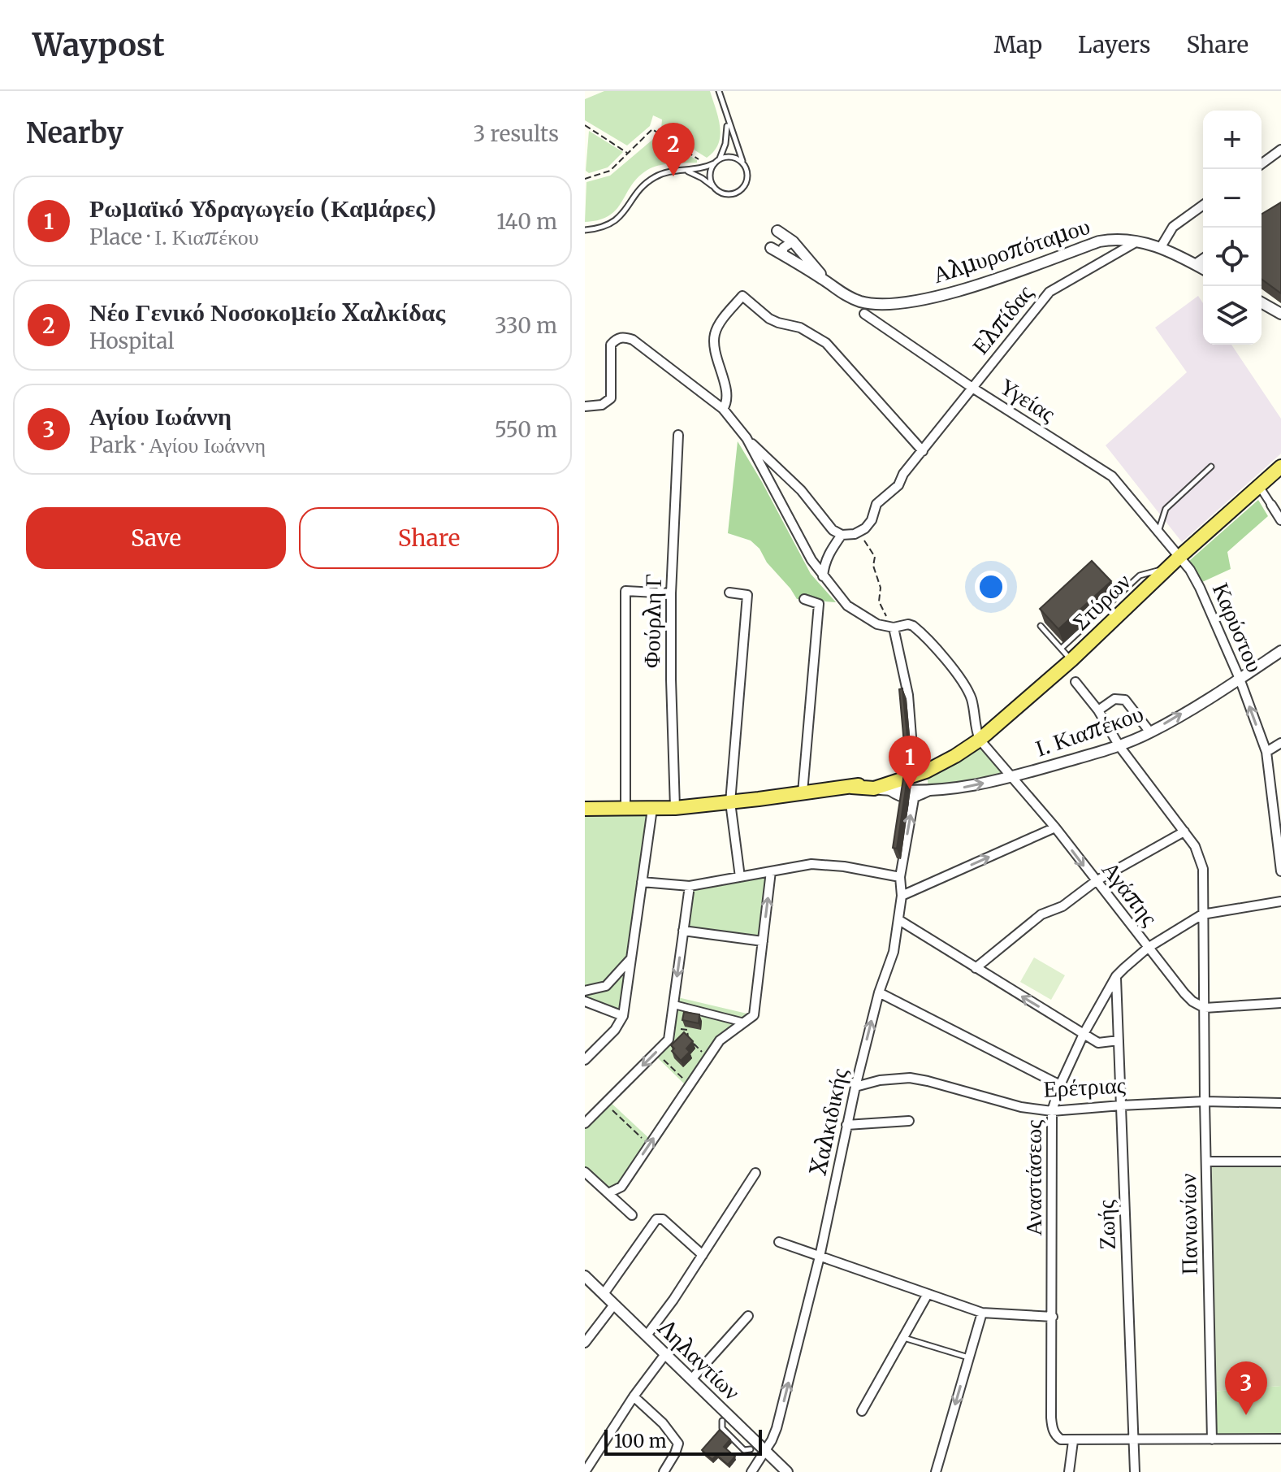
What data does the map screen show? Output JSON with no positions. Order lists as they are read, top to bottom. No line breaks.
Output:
{"streets":{"main road":["Στύρων"],"street":["Αλμυροπόταμου","Ελπίδας","Υγείας","Φούρλη Γ","Καρύστου","Ι. Κιαπέκου","Αγάπης","Ερέτριας","Χαλκιδικής","Αναστάσεως","Πανιωνίων","Ζωής","Ληλαντίων"]},"crossings":[["Αλμυροπόταμου","Ελπίδας"],["Ελπίδας","Υγείας"],["Υγείας","Στύρων"],["Υγείας","Καρύστου"],["Στύρων","Φούρλη Γ"],["Στύρων","Καρύστου"],["Στύρων","Ι. Κιαπέκου"],["Στύρων","Αγάπης"],["Καρύστου","Ι. Κιαπέκου"],["Ι. Κιαπέκου","Αγάπης"],["Ι. Κιαπέκου","Χαλκιδικής"],["Ι. Κιαπέκου","Πανιωνίων"],["Αγάπης","Αναστάσεως"],["Αγάπης","Πανιωνίων"],["Ερέτριας","Χαλκιδικής"],["Ερέτριας","Αναστάσεως"],["Ερέτριας","Πανιωνίων"],["Ερέτριας","Ζωής"],["Χαλκιδικής","Ληλαντίων"],["Αναστάσεως","Πανιωνίων"],["Αναστάσεως","Ζωής"]],"one_way":["Χαλκιδικής"],"scale_bar":"100 m","page":{"header":"Waypost","nav":["Map","Layers","Share"],"heading":["Nearby","3 results"],"map_buttons":["+","−"],"pins":["2","1","3"],"list":[{"mark":"1","name":"Ρωμαϊκό Υδραγωγείο (Καμάρες)","note":"Place · Ι. Κιαπέκου","value":"140 m"},{"mark":"2","name":"Νέο Γενικό Νοσοκομείο Χαλκίδας","note":"Hospital","value":"330 m"},{"mark":"3","name":"Αγίου Ιωάννη","note":"Park · Αγίου Ιωάννη","value":"550 m"}],"buttons":["Save","Share"],"scale":"100 m"}}
